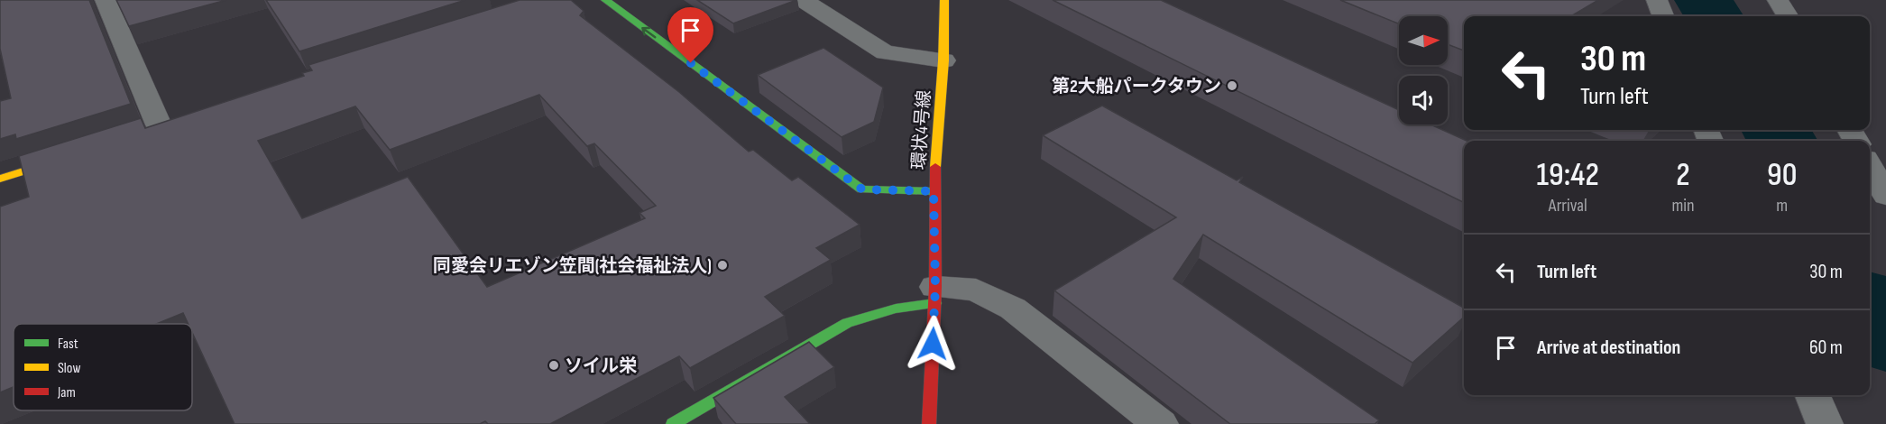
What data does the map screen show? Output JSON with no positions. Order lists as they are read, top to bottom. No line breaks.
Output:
{"streets":{"street":["環状4号線"]},"places":["第2大船パークタウン","同愛会リエゾン笠間(社会福祉法人)","ソイル栄"],"legend":["Fast","Slow","Jam"],"north":"right","page":{"turn":["30 m","Turn left"],"eta":["19:42","Arrival","2","min","90","m"],"list":[{"name":"Turn left","value":"30 m"},{"name":"Arrive at destination","value":"60 m"}]}}
